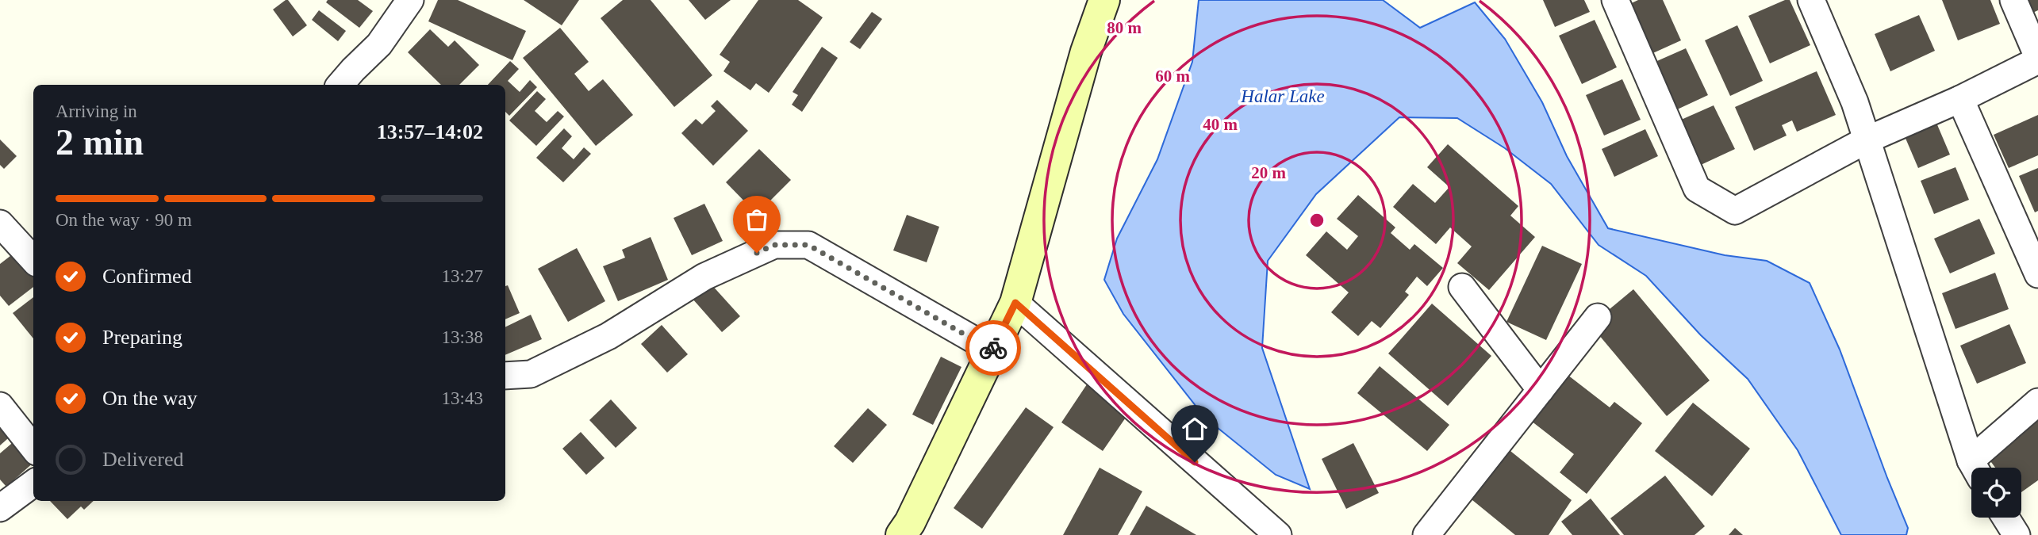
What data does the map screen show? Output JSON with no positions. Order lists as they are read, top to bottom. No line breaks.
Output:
{"water":["Halar Lake"],"page":{"heading":["2 min","Arriving in","13:57–14:02"],"bar":"On the way · 90 m","list":[["Confirmed","13:27"],["Preparing","13:38"],["On the way","13:43"],"Delivered"]},"rings":["80 m","60 m","40 m","20 m"]}
